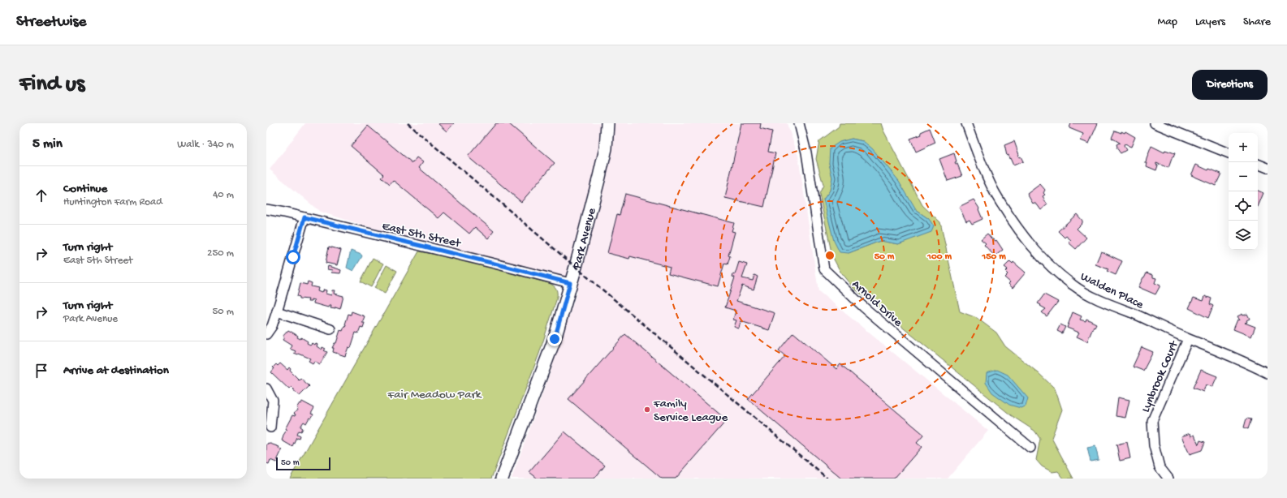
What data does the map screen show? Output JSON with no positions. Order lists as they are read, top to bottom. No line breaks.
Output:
{"streets":{"main road":["Park Avenue"],"street":["East 5th Street","Walden Place","Arnold Drive","Lynbrook Court"]},"crossings":[["East 5th Street","Park Avenue"],["Walden Place","Lynbrook Court"]],"parks":["Fair Meadow Park"],"places":["Family Service League"],"scale_bar":"50 m","page":{"header":"Streetwise","nav":["Map","Layers","Share"],"buttons":"Directions","title":"Find us","heading":["5 min","Walk · 340 m"],"map_buttons":["+","−"],"list":[["Continue","Huntington Farm Road","40 m"],["Turn right","East 5th Street","250 m"],["Turn right","Park Avenue","50 m"],"Arrive at destination"],"scale":"50 m"},"rings":["50 m","100 m","150 m"]}
